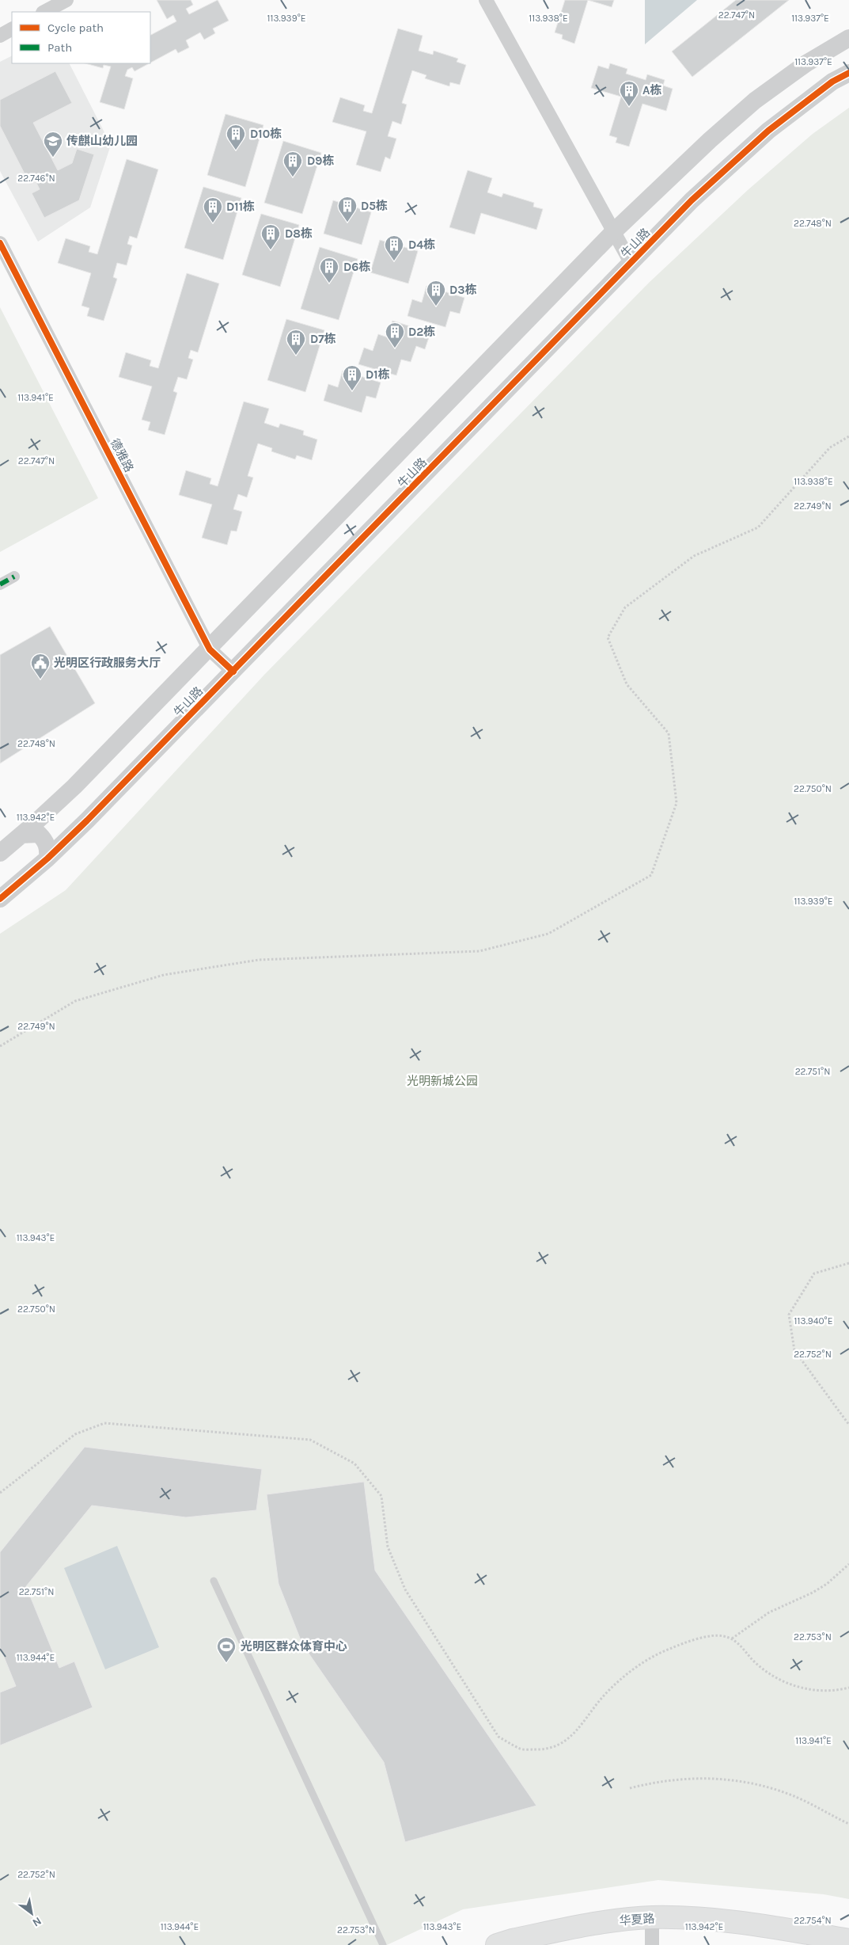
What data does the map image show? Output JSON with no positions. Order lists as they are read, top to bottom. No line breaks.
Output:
{"streets":{"main road":["华夏路"],"street":["牛山路","德雅路"]},"crossings":[["牛山路","德雅路"]],"parks":["光明新城公园"],"places":{"building":["A栋","D10栋","D9栋","D5栋","D11栋","D8栋","D4栋","D6栋","D3栋","D2栋","D7栋","D1栋"],"school or university":["传麒山幼儿园"],"public building":["光明区行政服务大厅"],"sports":["光明区群众体育中心"]},"legend":["Cycle path","Path"],"north":"bottom right","coordinates":["22.747°N","113.939°E","113.938°E","113.937°E","22.746°N","22.748°N","113.941°E","22.749°N","22.750°N","113.942°E","22.751°N","113.943°E","113.940°E","22.752°N","22.753°N","113.944°E","22.754°N"]}
